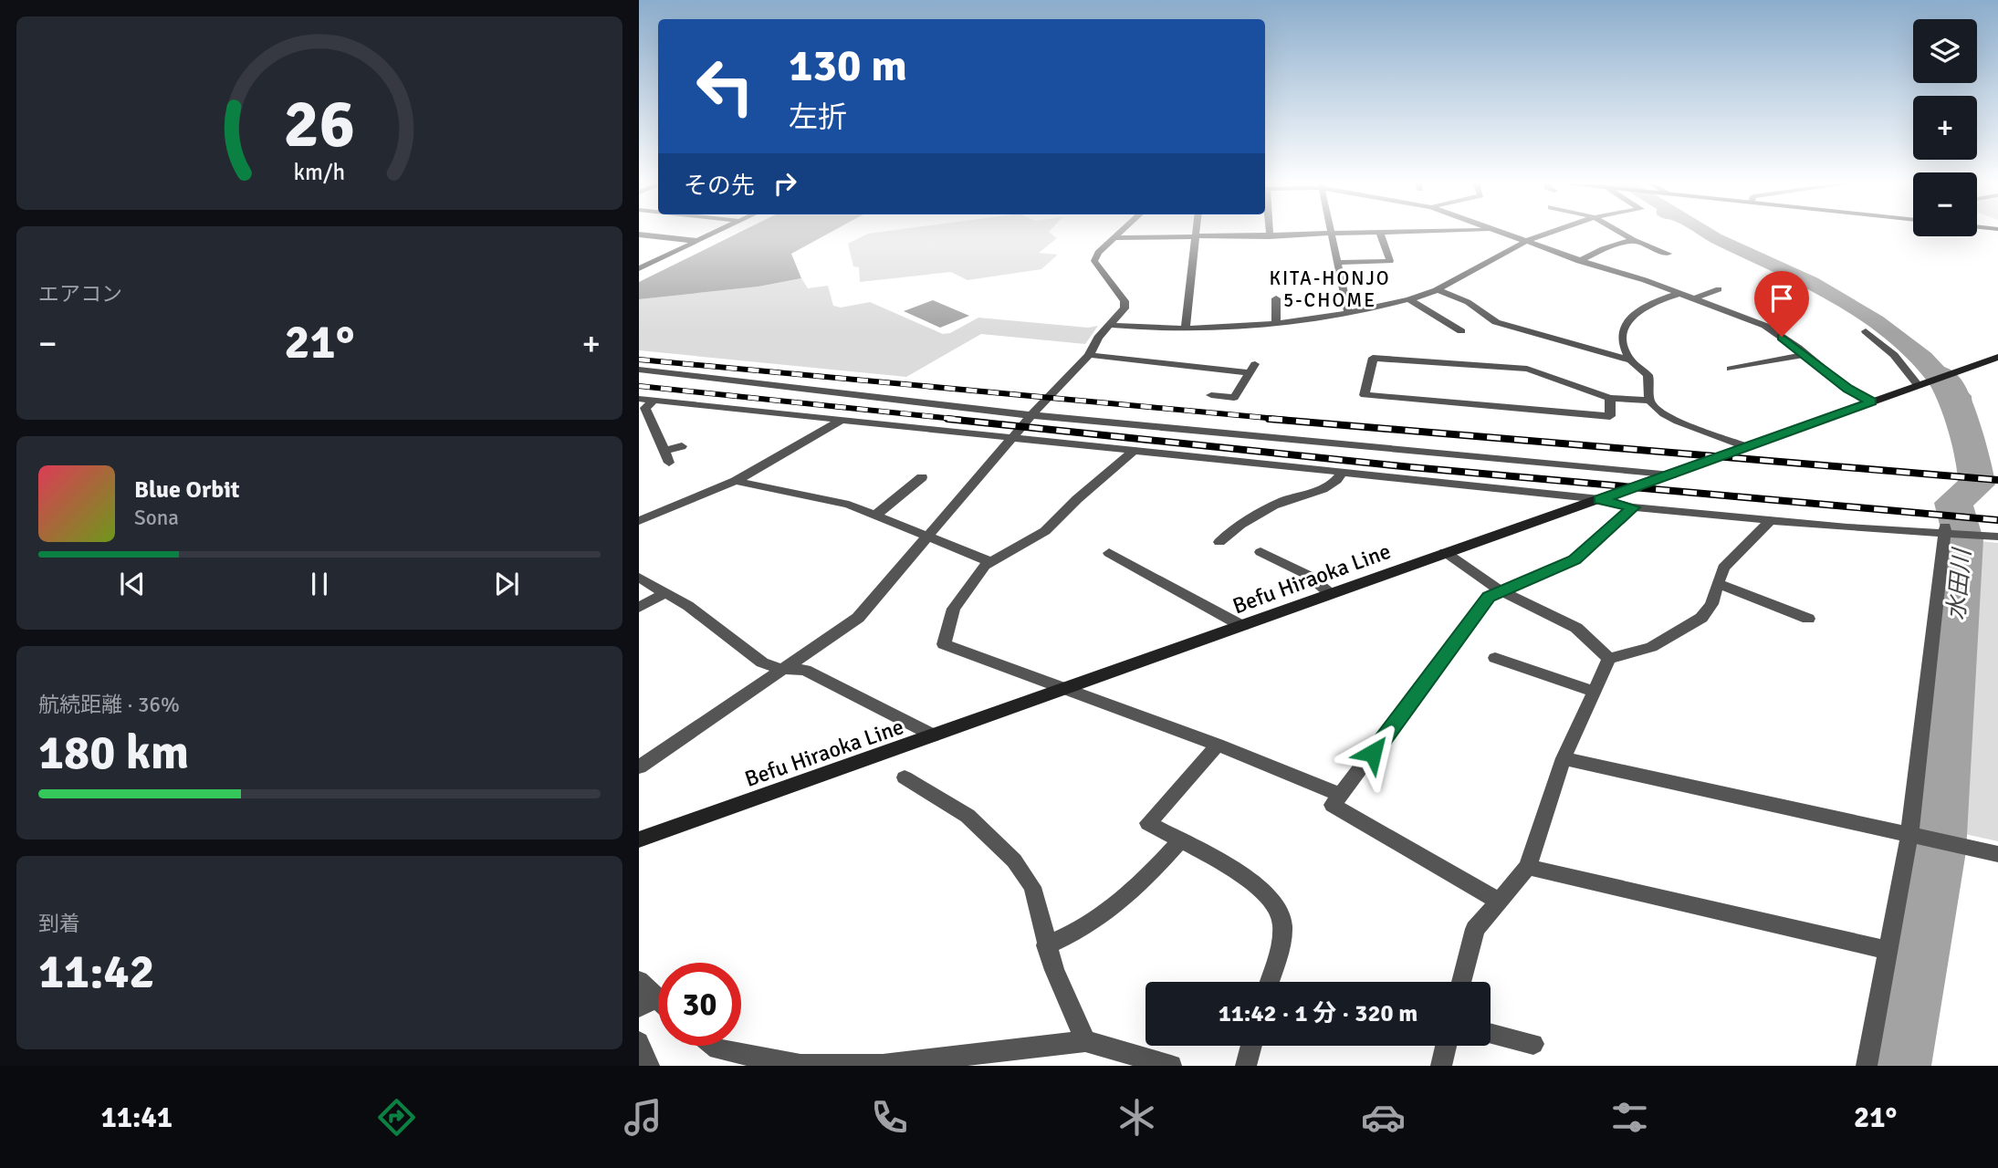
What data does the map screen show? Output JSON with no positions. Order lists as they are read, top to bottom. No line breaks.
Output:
{"streets":{"main road":["Befu Hiraoka Line"]},"districts":["KITA-HONJO 5-CHOME"],"water":["水田川"],"page":{"map_buttons":["+","−"],"turn":["130 m","左折"],"then":"その先","tile":["エアコン",["航続距離 · 36%","180 km"],["到着","11:42"]],"heat":["−","21°","+"],"song":["Blue Orbit","Sona"],"limit":"30","trip":"11:42 · 1 分 · 320 m","tabs":["11:41","21°"],"gauge":["26","km/h"]}}
